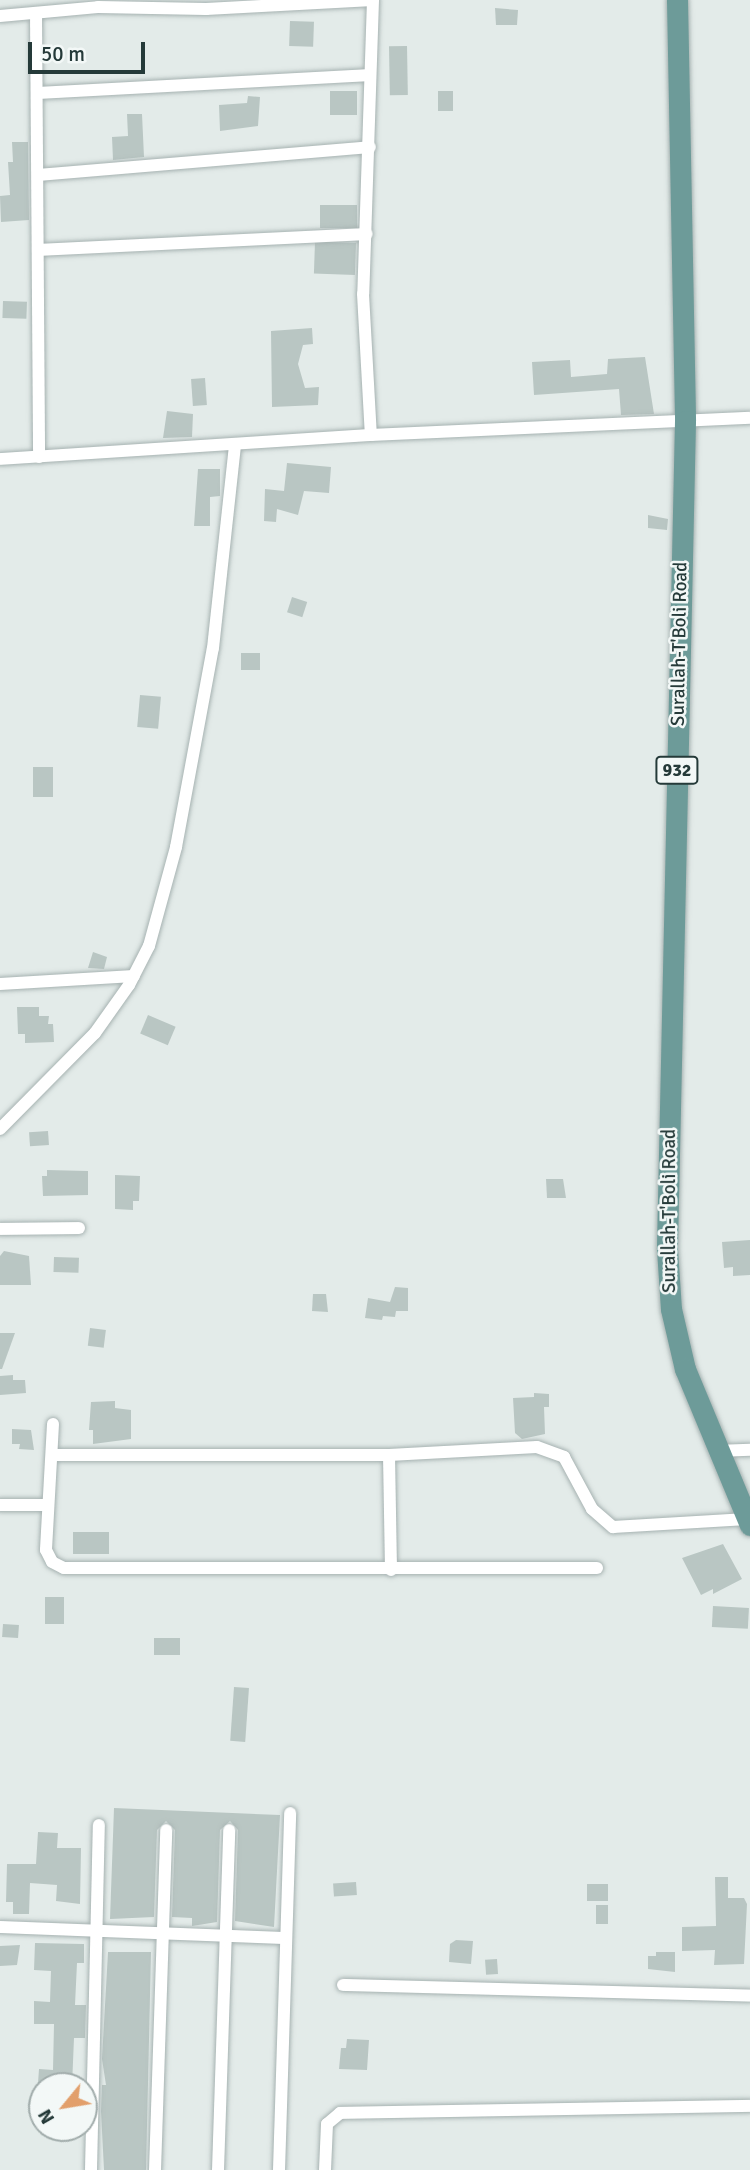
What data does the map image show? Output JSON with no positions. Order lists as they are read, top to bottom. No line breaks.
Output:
{"streets":{"main road":["Surallah-T'Boli Road","932"]},"scale_bar":"50 m","north":"bottom left"}
